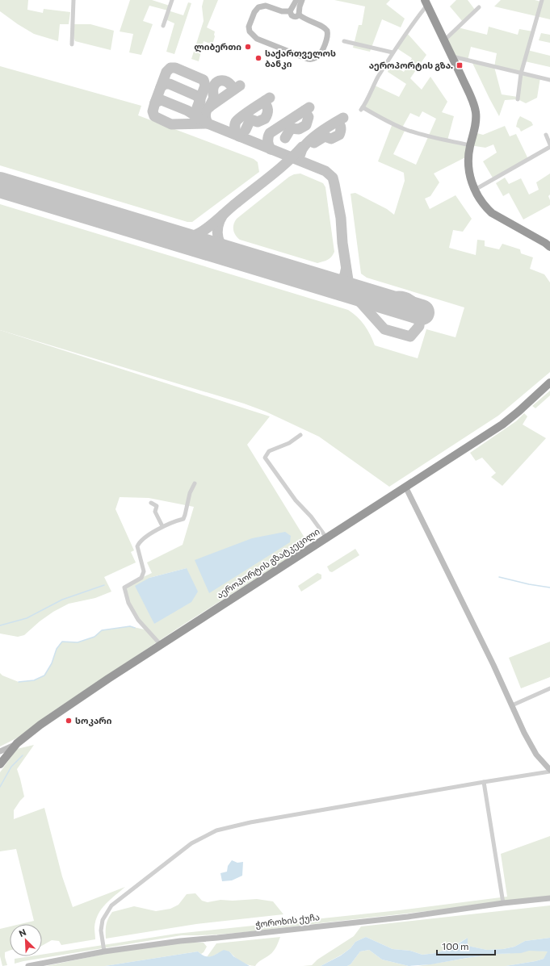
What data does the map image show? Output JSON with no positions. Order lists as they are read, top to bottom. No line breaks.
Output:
{"streets":{"highway":["აეროპორტის გზატკეცილი"],"street":["ჭოროხის ქუჩა"]},"places":{"other":["ლიბერთი","საქართველოს ბანკი","სოკარი"],"transit":["აეროპორტის გზა."]},"scale_bar":"100 m","north":"top left"}
